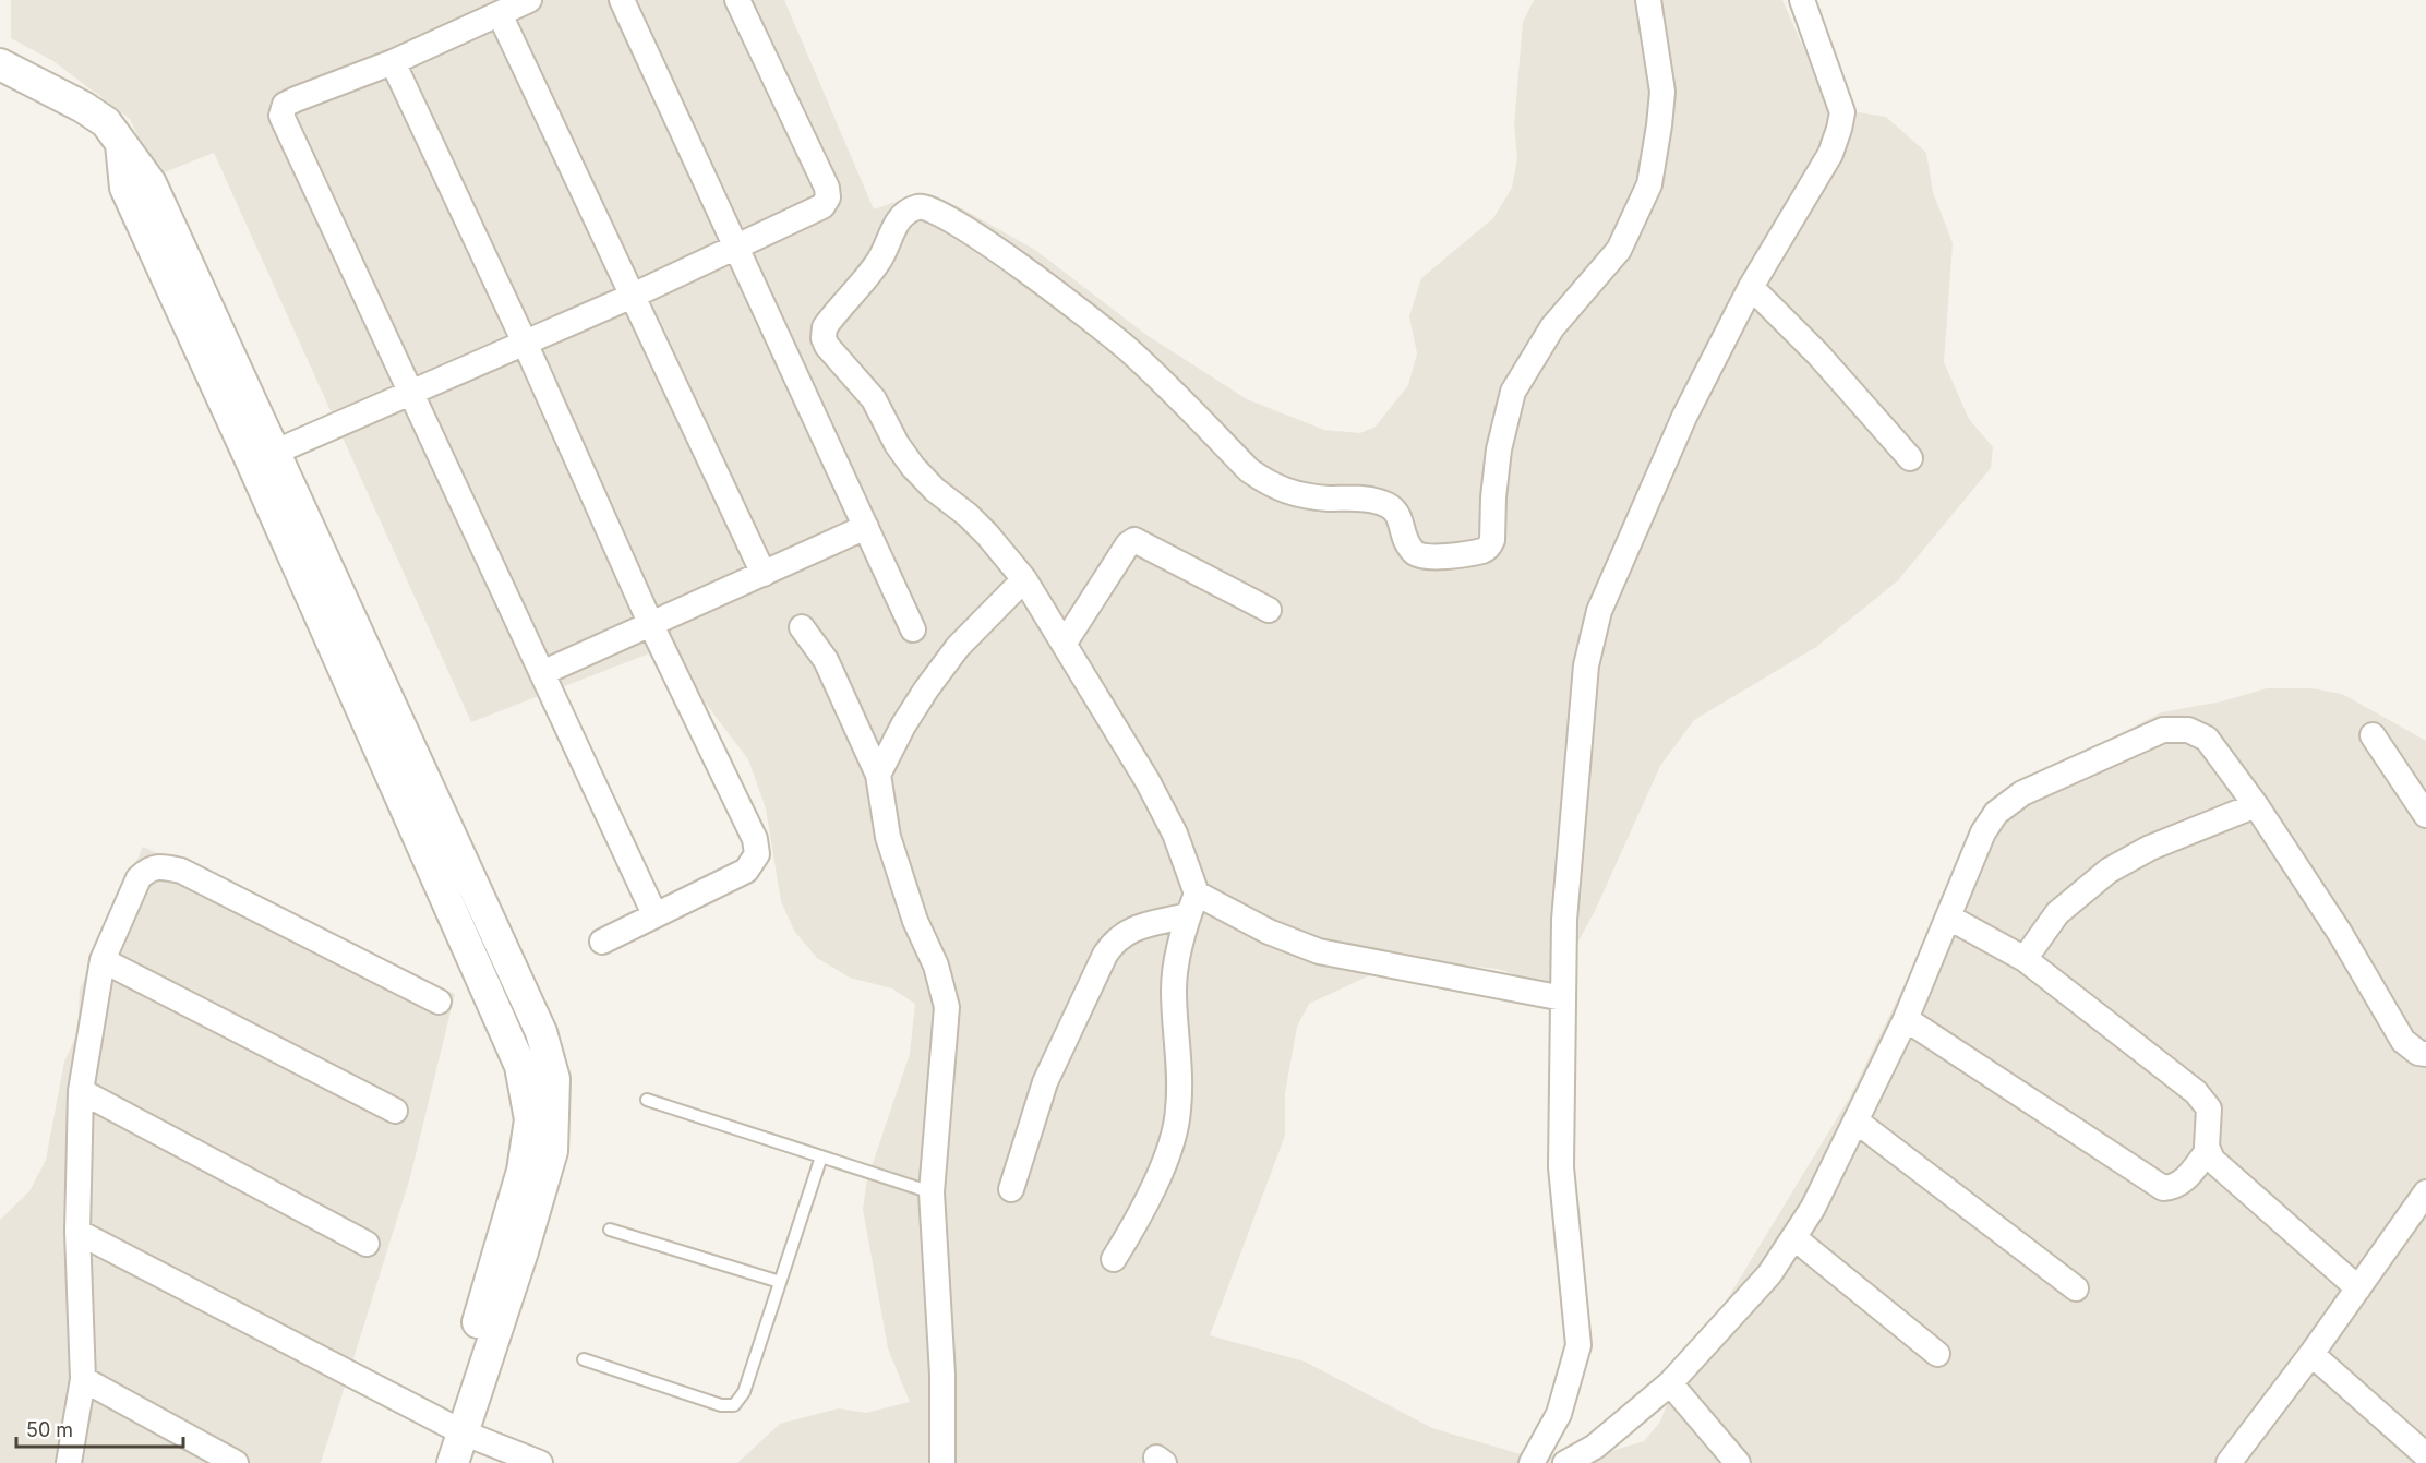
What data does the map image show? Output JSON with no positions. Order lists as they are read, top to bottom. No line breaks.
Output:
{"scale_bar":"50 m"}
